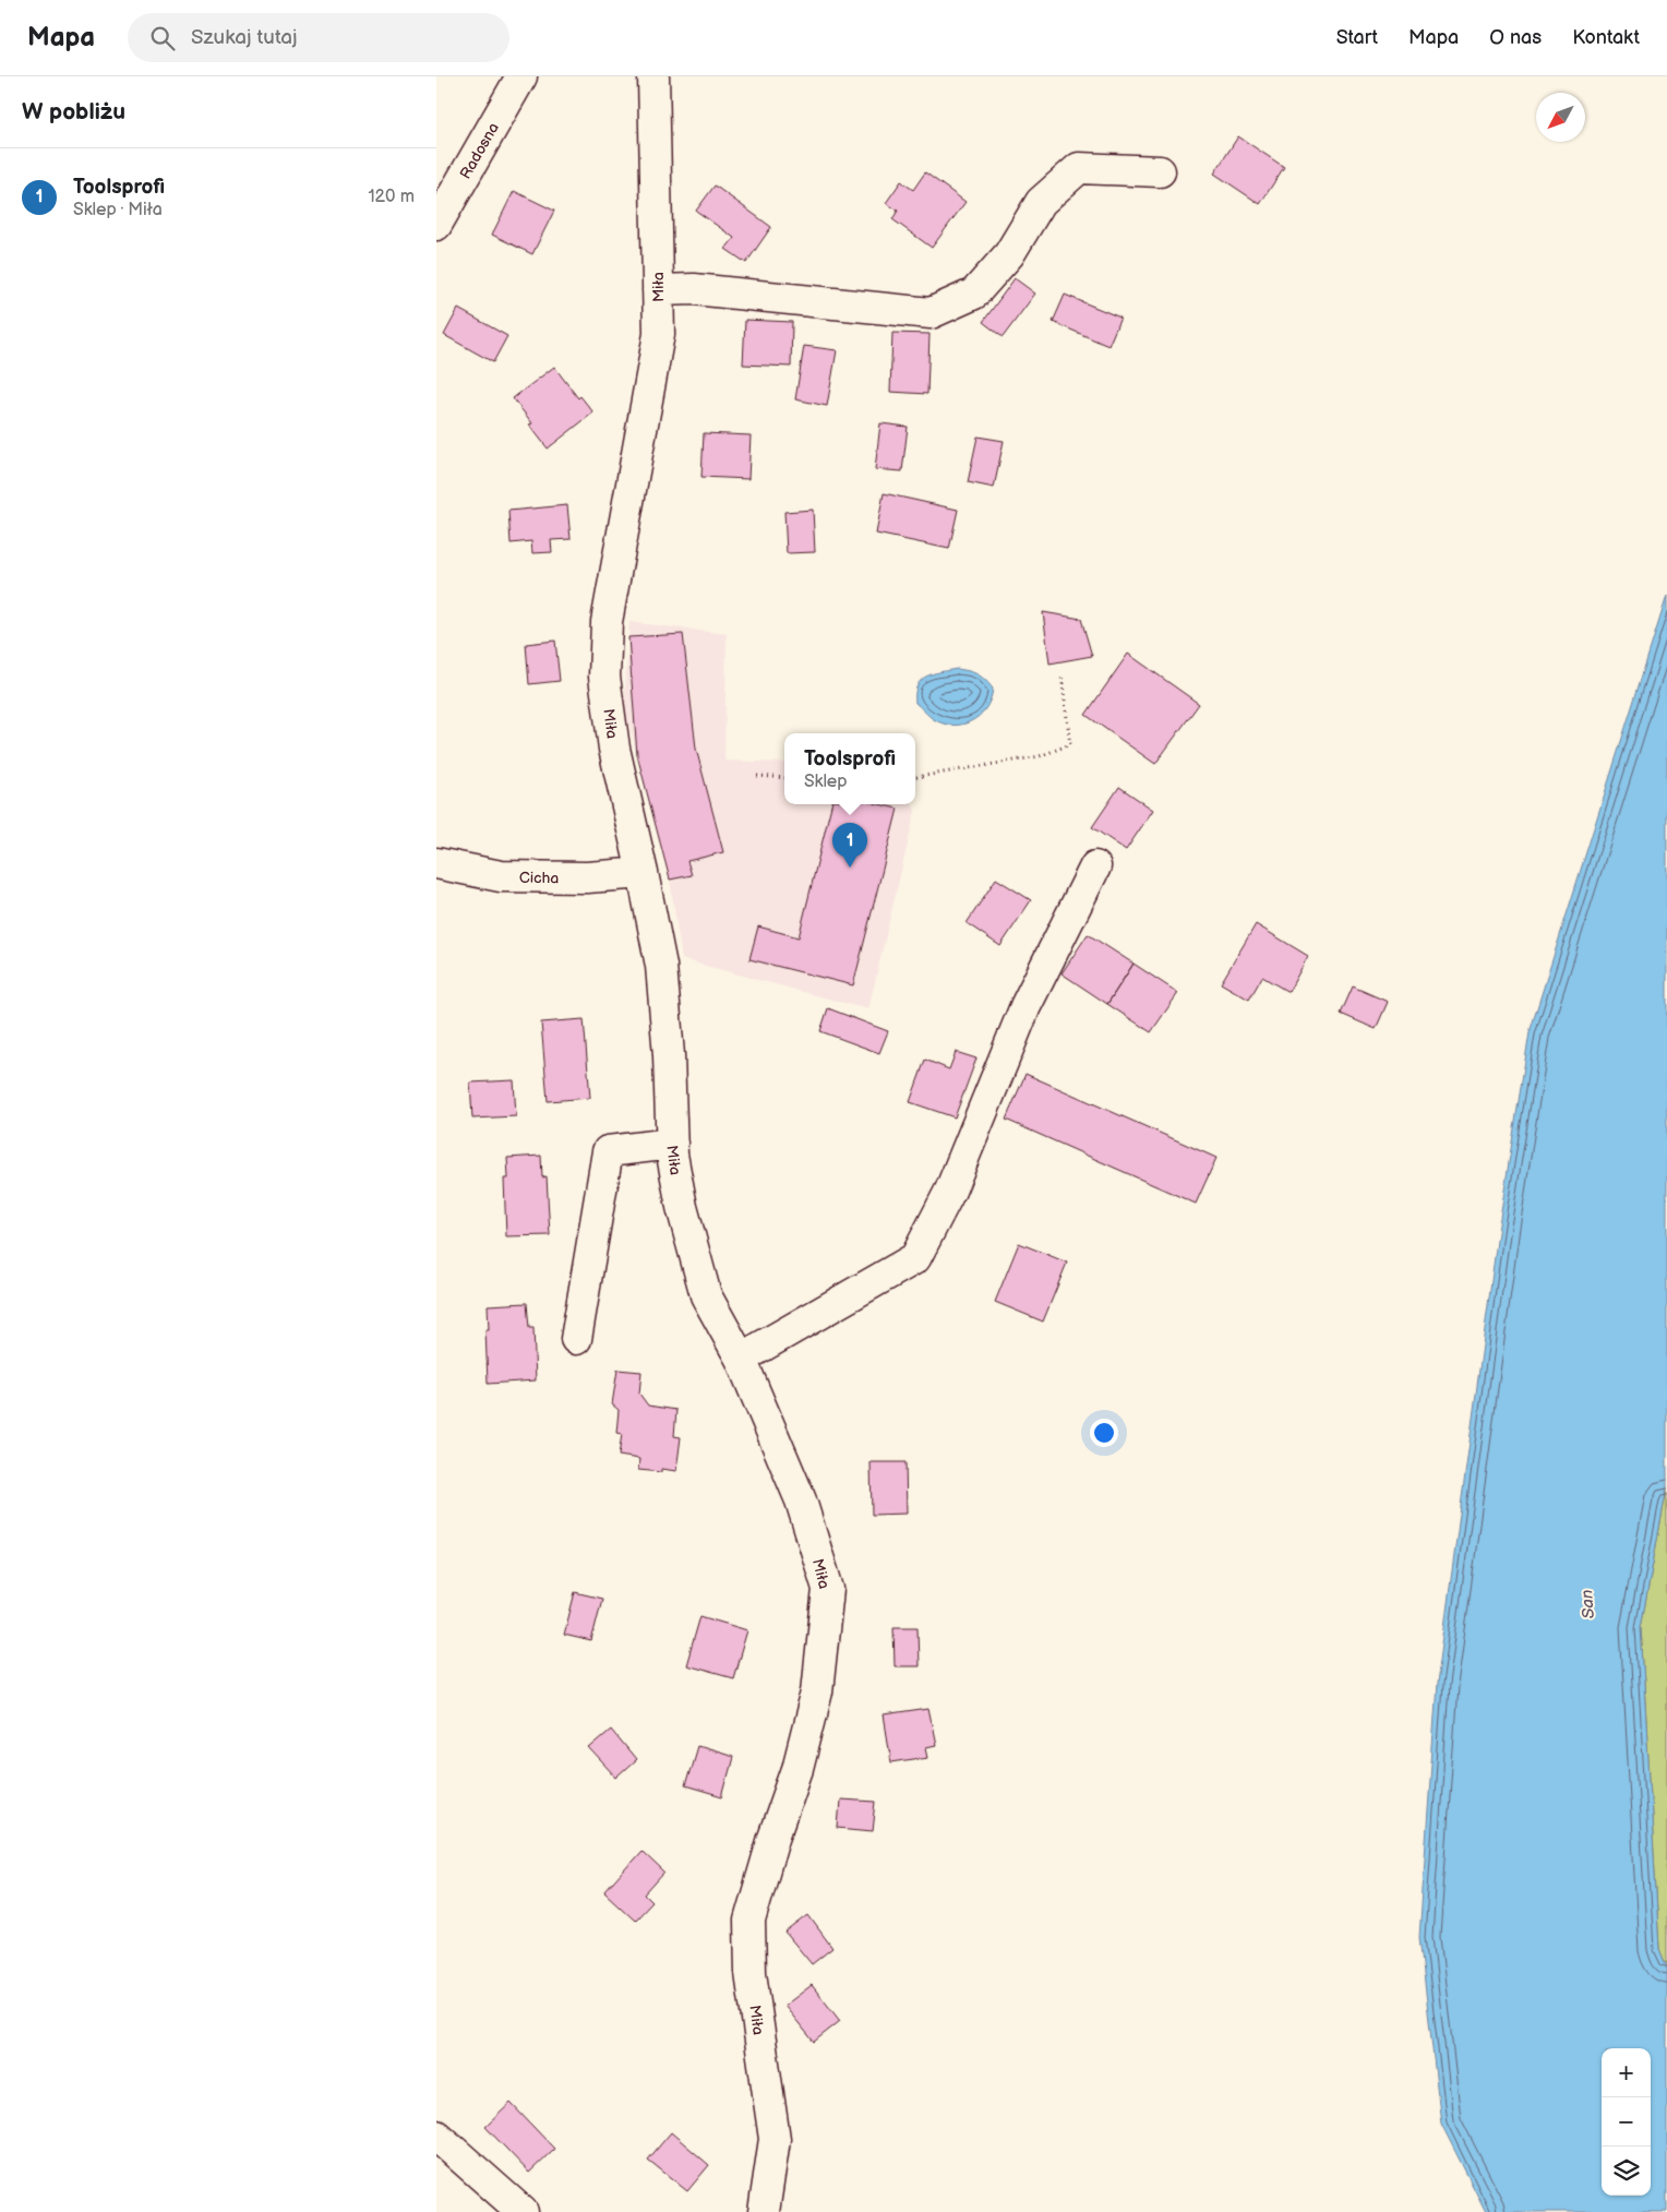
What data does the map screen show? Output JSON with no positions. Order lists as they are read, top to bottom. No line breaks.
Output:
{"streets":{"street":["Radosna","Miła","Cicha"]},"crossings":[["Miła","Cicha"]],"water":["San"],"north":"bottom left","page":{"header":"Mapa","search":"Szukaj tutaj","nav":["Start","Mapa","O nas","Kontakt"],"heading":"W pobliżu","list":[{"mark":"1","name":"Toolsprofi","note":"Sklep · Miła","value":"120 m"}],"popup":["Toolsprofi","Sklep"],"pins":"1","map_buttons":["+","−"]}}
